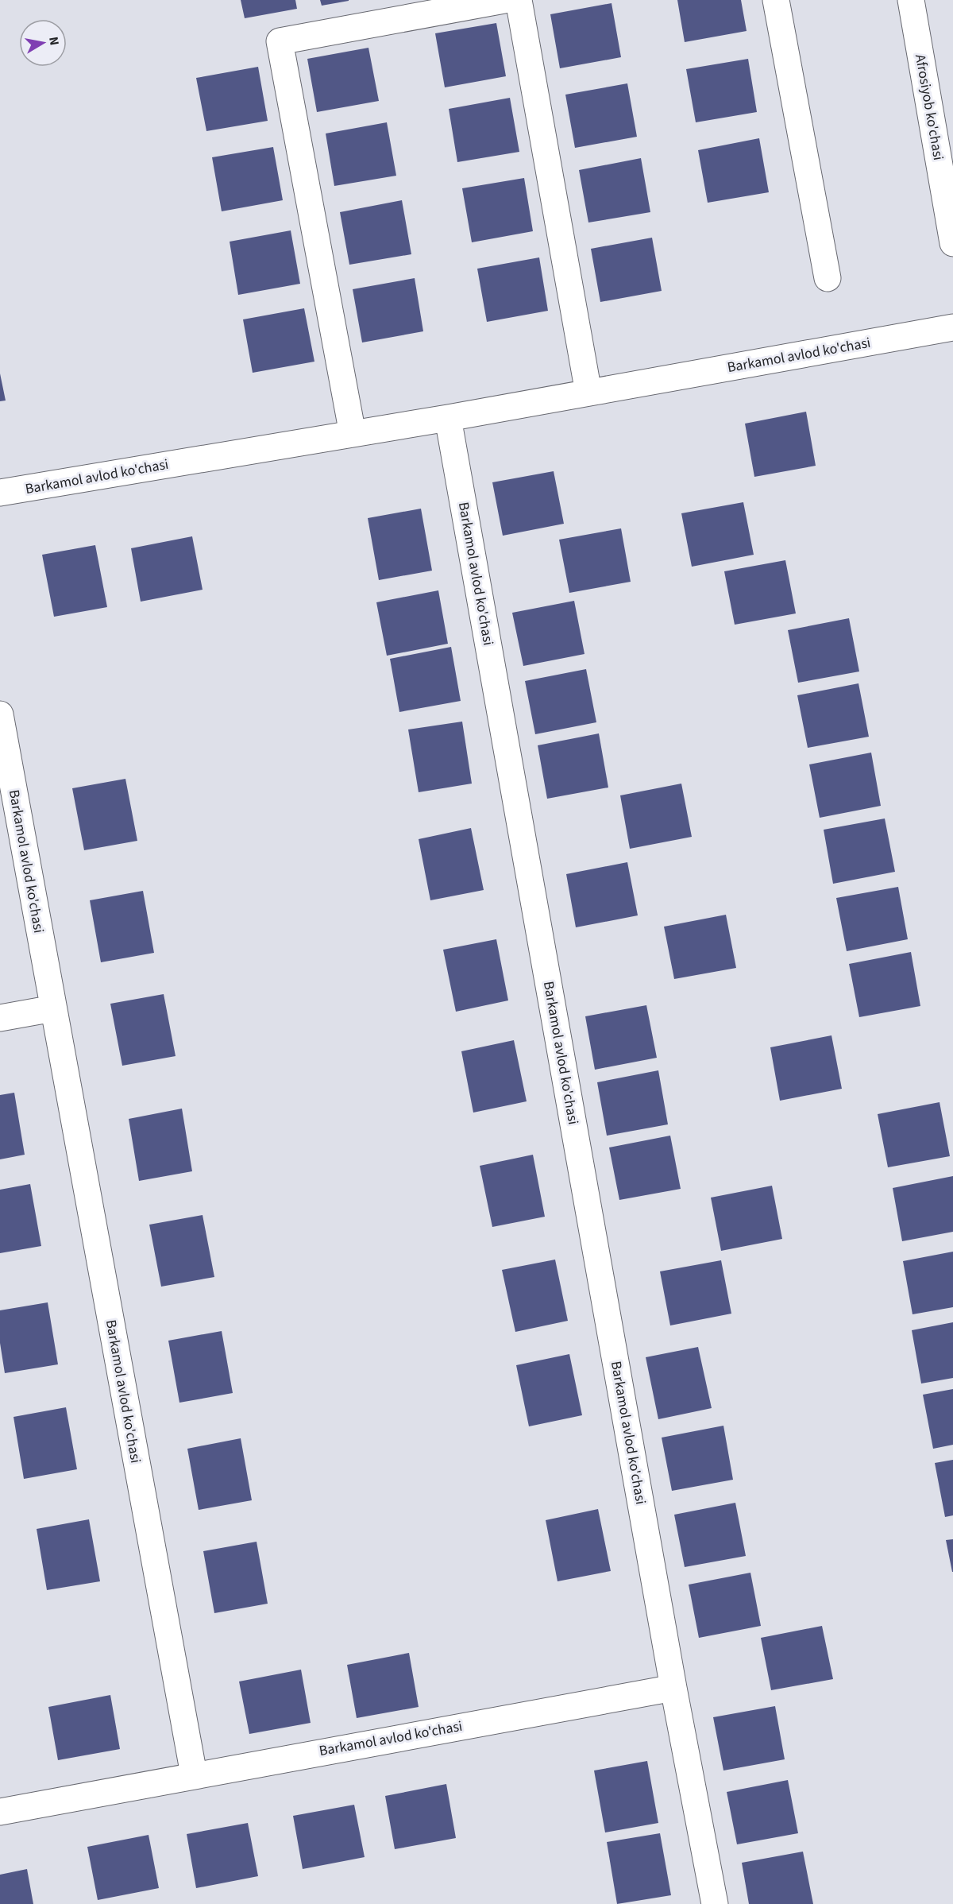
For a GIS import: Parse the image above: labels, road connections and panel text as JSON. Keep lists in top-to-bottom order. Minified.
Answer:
{"streets":{"street":["Afrosiyob ko'chasi","Barkamol avlod ko'chasi"]},"north":"right"}
